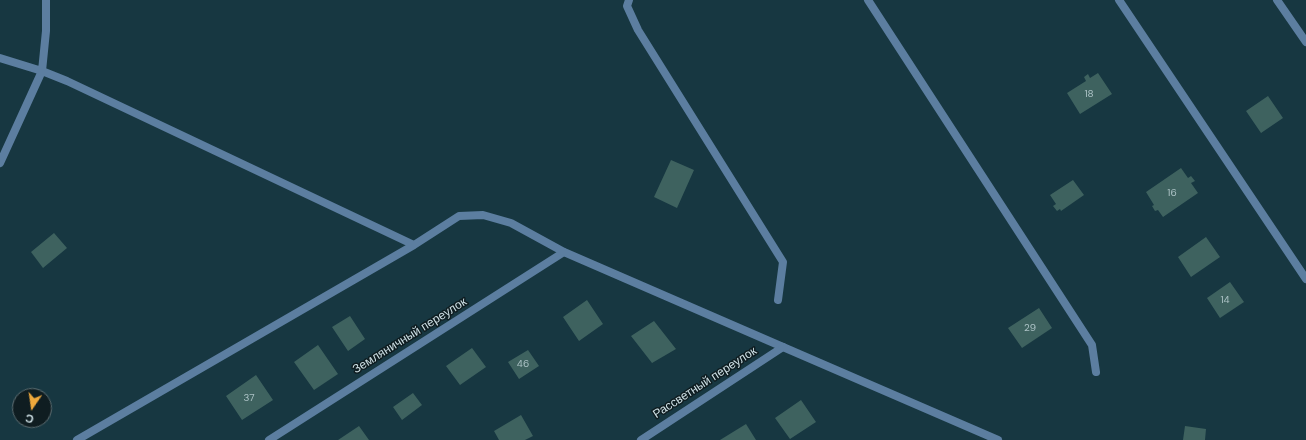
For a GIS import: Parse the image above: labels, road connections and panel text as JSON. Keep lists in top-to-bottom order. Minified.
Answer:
{"streets":{"street":["Земляничный переулок","Рассветный переулок"]},"house_numbers":["18","16","14","29","46","37"],"north":"bottom"}
